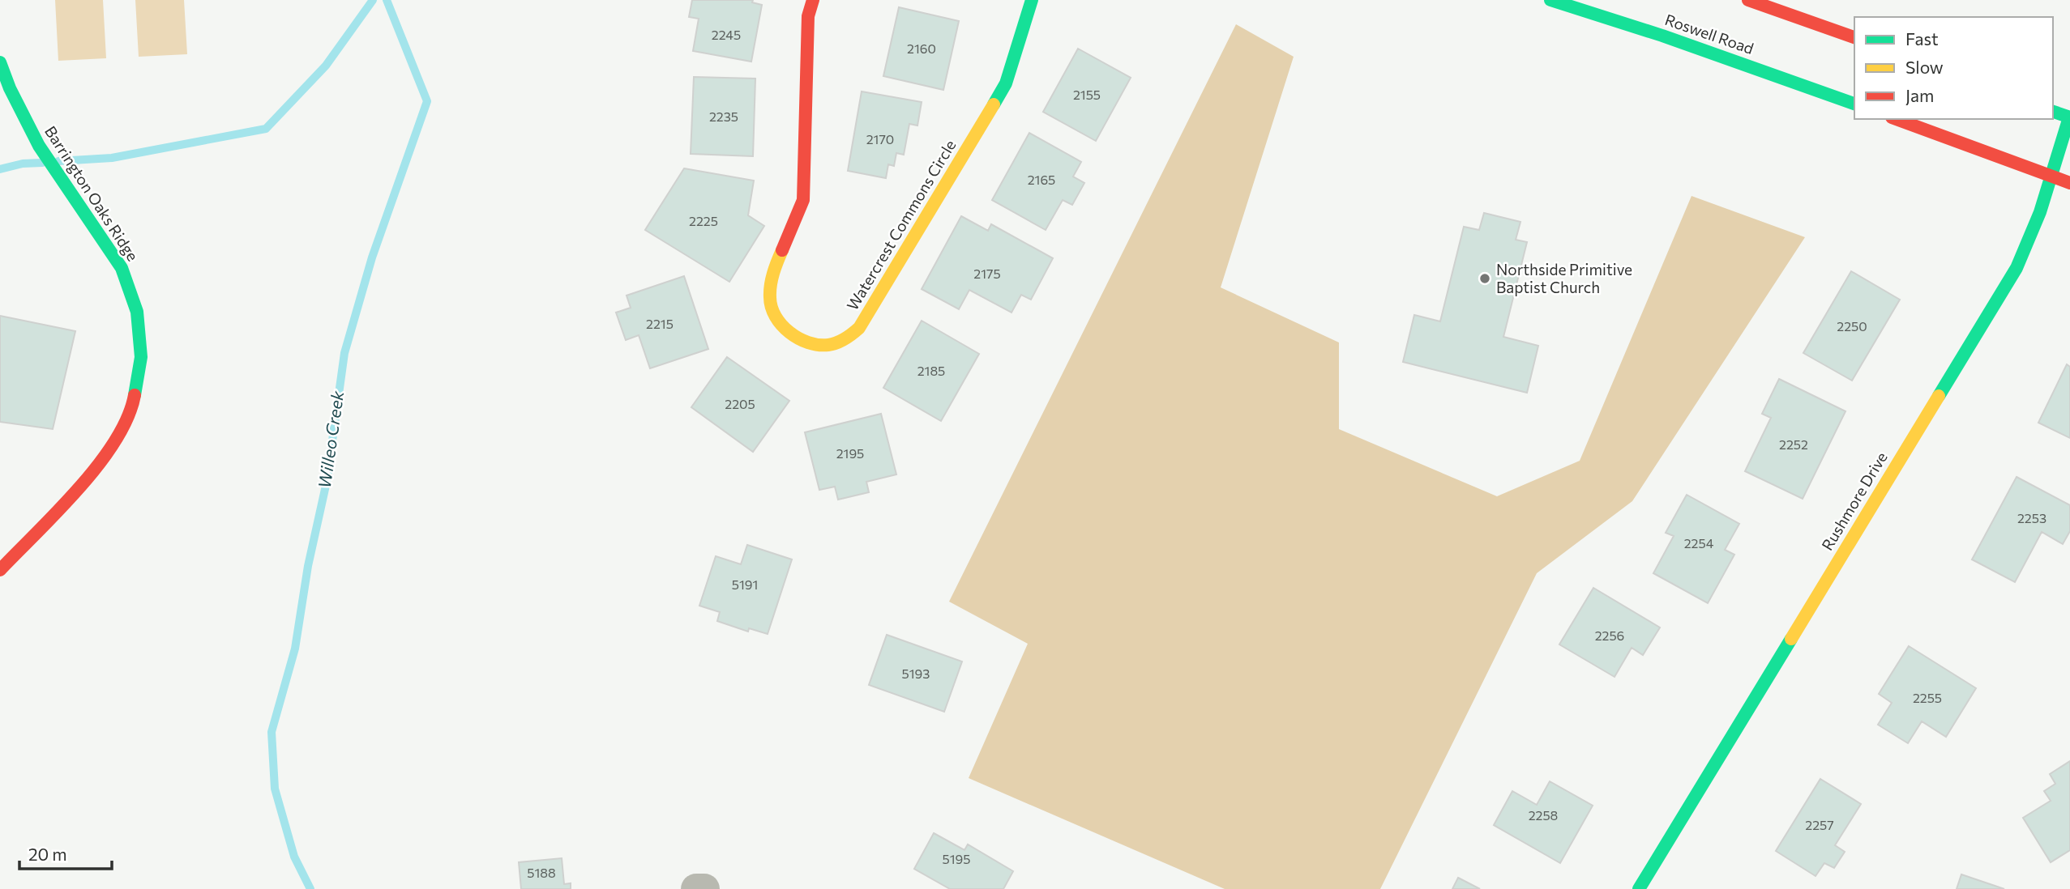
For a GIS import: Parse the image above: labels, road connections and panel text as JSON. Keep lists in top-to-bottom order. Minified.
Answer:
{"streets":{"main road":["Roswell Road","Barrington Oaks Ridge","Watercrest Commons Circle","Rushmore Drive"]},"water":["Willeo Creek"],"places":["Northside Primitive Baptist Church"],"house_numbers":["2245","2160","2155","2235","2170","2165","2225","2175","2215","2250","2185","2205","2252","2195","2253","2254","5191","2256","5193","2255","2258","2257","5195","5188"],"legend":["Fast","Slow","Jam"],"scale_bar":"20 m"}
